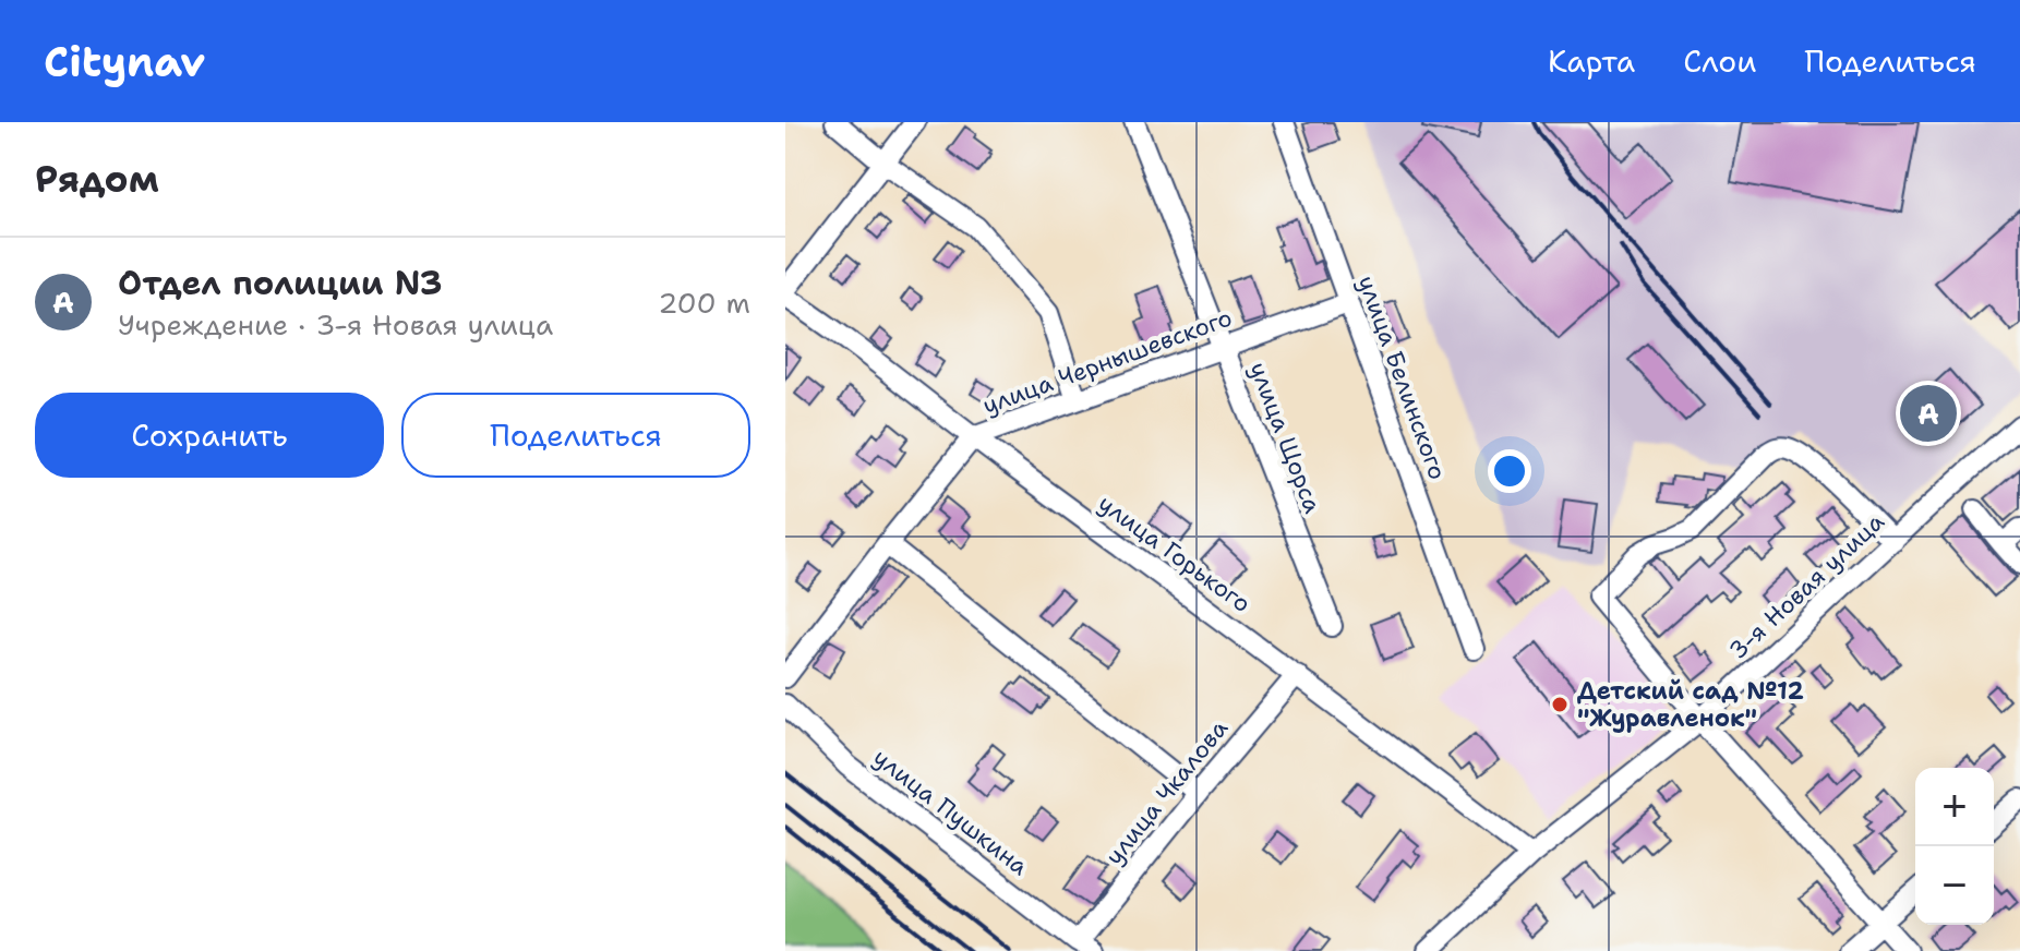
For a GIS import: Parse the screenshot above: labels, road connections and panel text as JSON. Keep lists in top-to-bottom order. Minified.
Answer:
{"streets":{"street":["улица Чернышевского","улица Белинского","улица Щорса","улица Горького","3-я Новая улица","улица Чкалова","улица Пушкина"]},"crossings":[["улица Чернышевского","улица Белинского"],["улица Чернышевского","улица Щорса"],["улица Чернышевского","улица Горького"],["улица Горького","3-я Новая улица"],["улица Горького","улица Чкалова"],["улица Чкалова","улица Пушкина"]],"places":["Детский сад №12 \"Журавленок\""],"page":{"header":"Citynav","nav":["Карта","Слои","Поделиться"],"heading":"Рядом","list":[{"mark":"A","name":"Отдел полиции N3","note":"Учреждение · 3-я Новая улица","value":"200 m"}],"buttons":["Сохранить","Поделиться"],"pins":"A","map_buttons":["+","−"]}}
